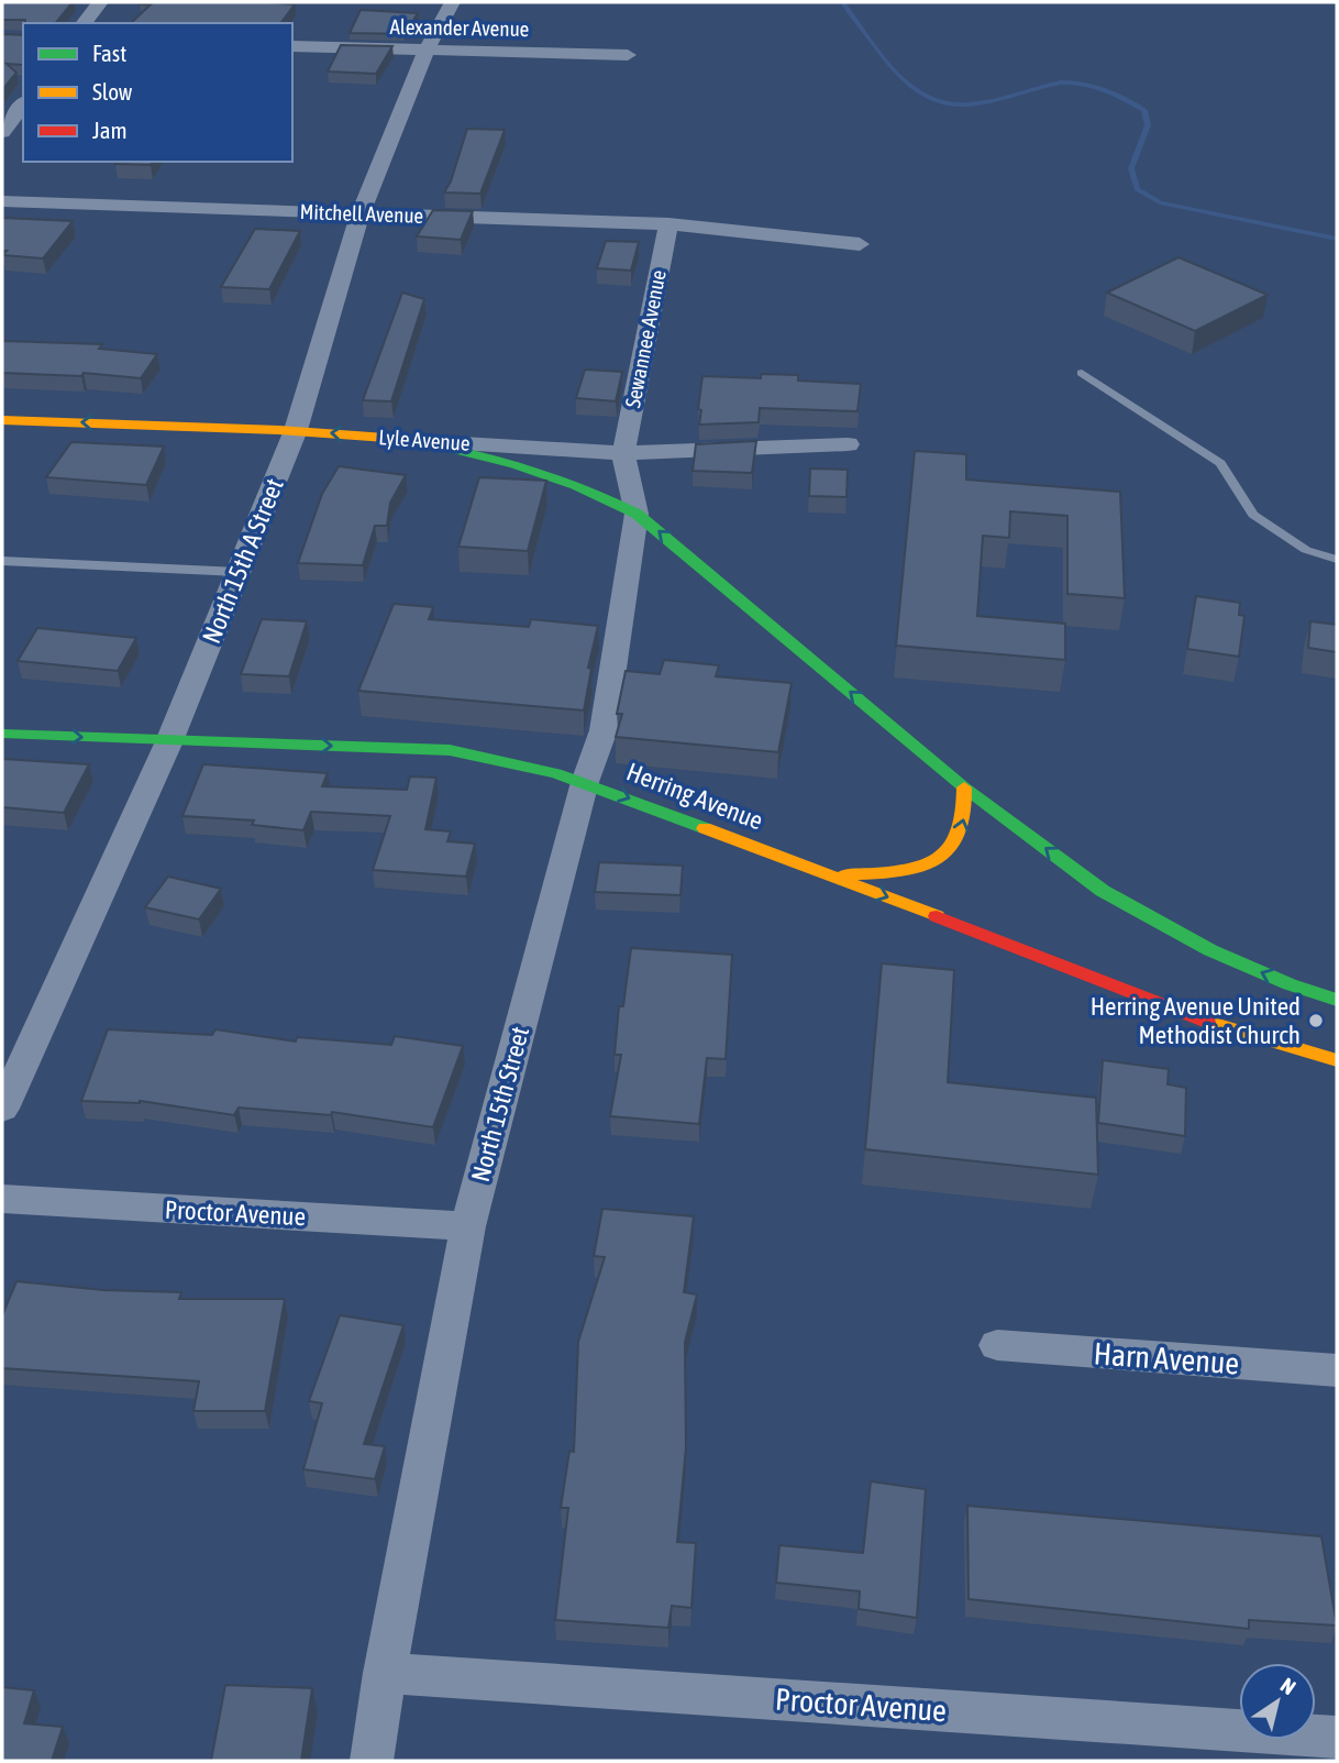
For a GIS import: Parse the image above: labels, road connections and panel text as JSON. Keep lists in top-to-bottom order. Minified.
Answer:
{"streets":{"main road":["Lyle Avenue","Herring Avenue"],"street":["Alexander Avenue","Mitchell Avenue","Sewannee Avenue","North 15th A Street","North 15th Street","Proctor Avenue","Harn Avenue"]},"crossings":[["Alexander Avenue","North 15th A Street"],["Mitchell Avenue","Sewannee Avenue"],["Mitchell Avenue","North 15th A Street"],["Sewannee Avenue","Lyle Avenue"],["Sewannee Avenue","North 15th Street"],["Lyle Avenue","North 15th A Street"],["Lyle Avenue","North 15th Street"],["North 15th A Street","Herring Avenue"],["Herring Avenue","North 15th Street"],["North 15th Street","Proctor Avenue"]],"one_way":["Lyle Avenue"],"places":["Herring Avenue United Methodist Church"],"legend":["Fast","Slow","Jam"],"north":"top right"}
